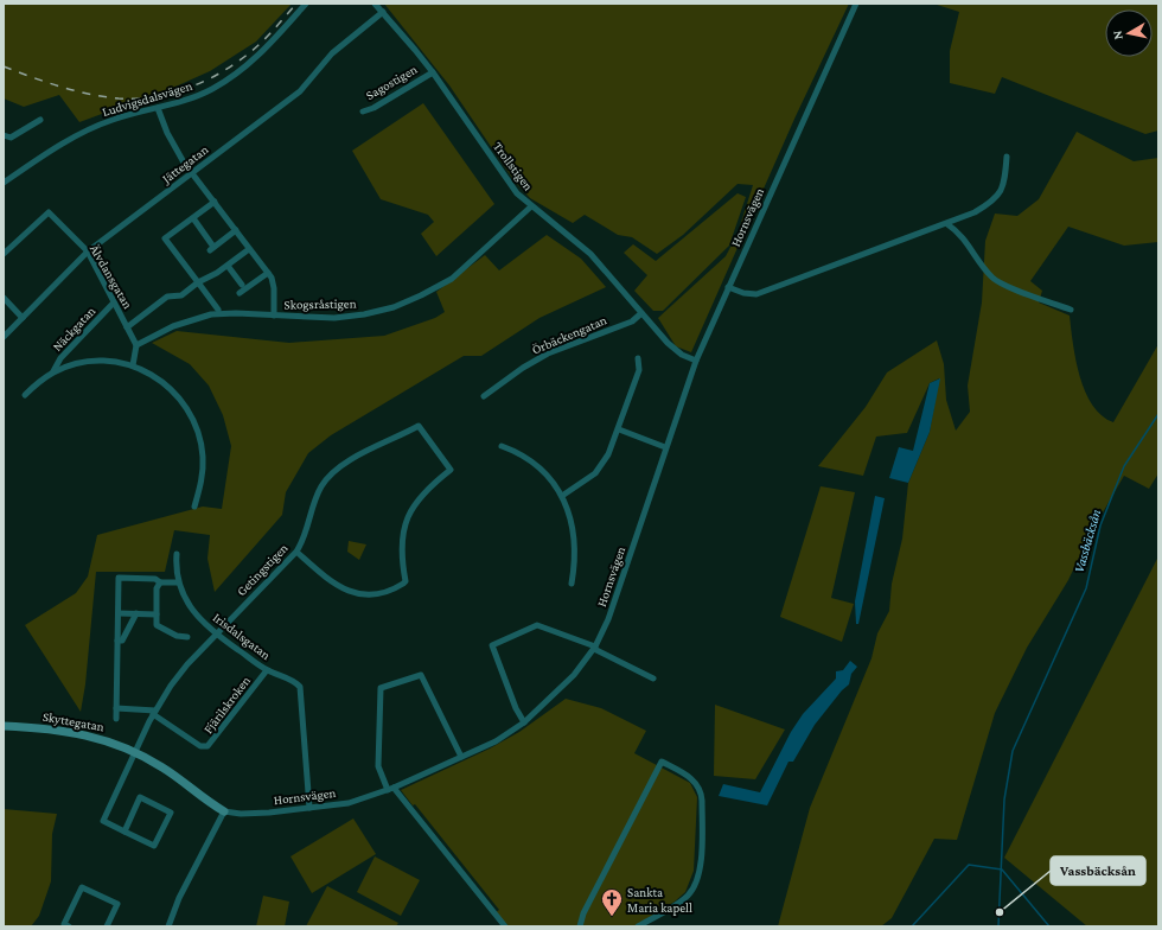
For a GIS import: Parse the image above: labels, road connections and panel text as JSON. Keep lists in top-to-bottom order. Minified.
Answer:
{"streets":{"street":["Sagostigen","Ludvigsdalsvägen","Jättegatan","Trollstigen","Hornsvägen","Älvdansgatan","Skogsråstigen","Näckgatan","Örbäckengatan","Getingstigen","Irisdalsgatan","Fjärilskroken","Skyttegatan"]},"crossings":[["Sagostigen","Trollstigen"],["Jättegatan","Trollstigen"],["Jättegatan","Älvdansgatan"],["Trollstigen","Hornsvägen"],["Trollstigen","Skogsråstigen"],["Trollstigen","Örbäckengatan"],["Hornsvägen","Irisdalsgatan"],["Hornsvägen","Skyttegatan"],["Älvdansgatan","Skogsråstigen"],["Älvdansgatan","Näckgatan"],["Getingstigen","Irisdalsgatan"],["Getingstigen","Fjärilskroken"],["Getingstigen","Skyttegatan"],["Irisdalsgatan","Fjärilskroken"]],"water":["Vassbäcksån"],"places":{"other":["Vassbäcksån"],"church":["Sankta Maria kapell"]},"north":"left"}
